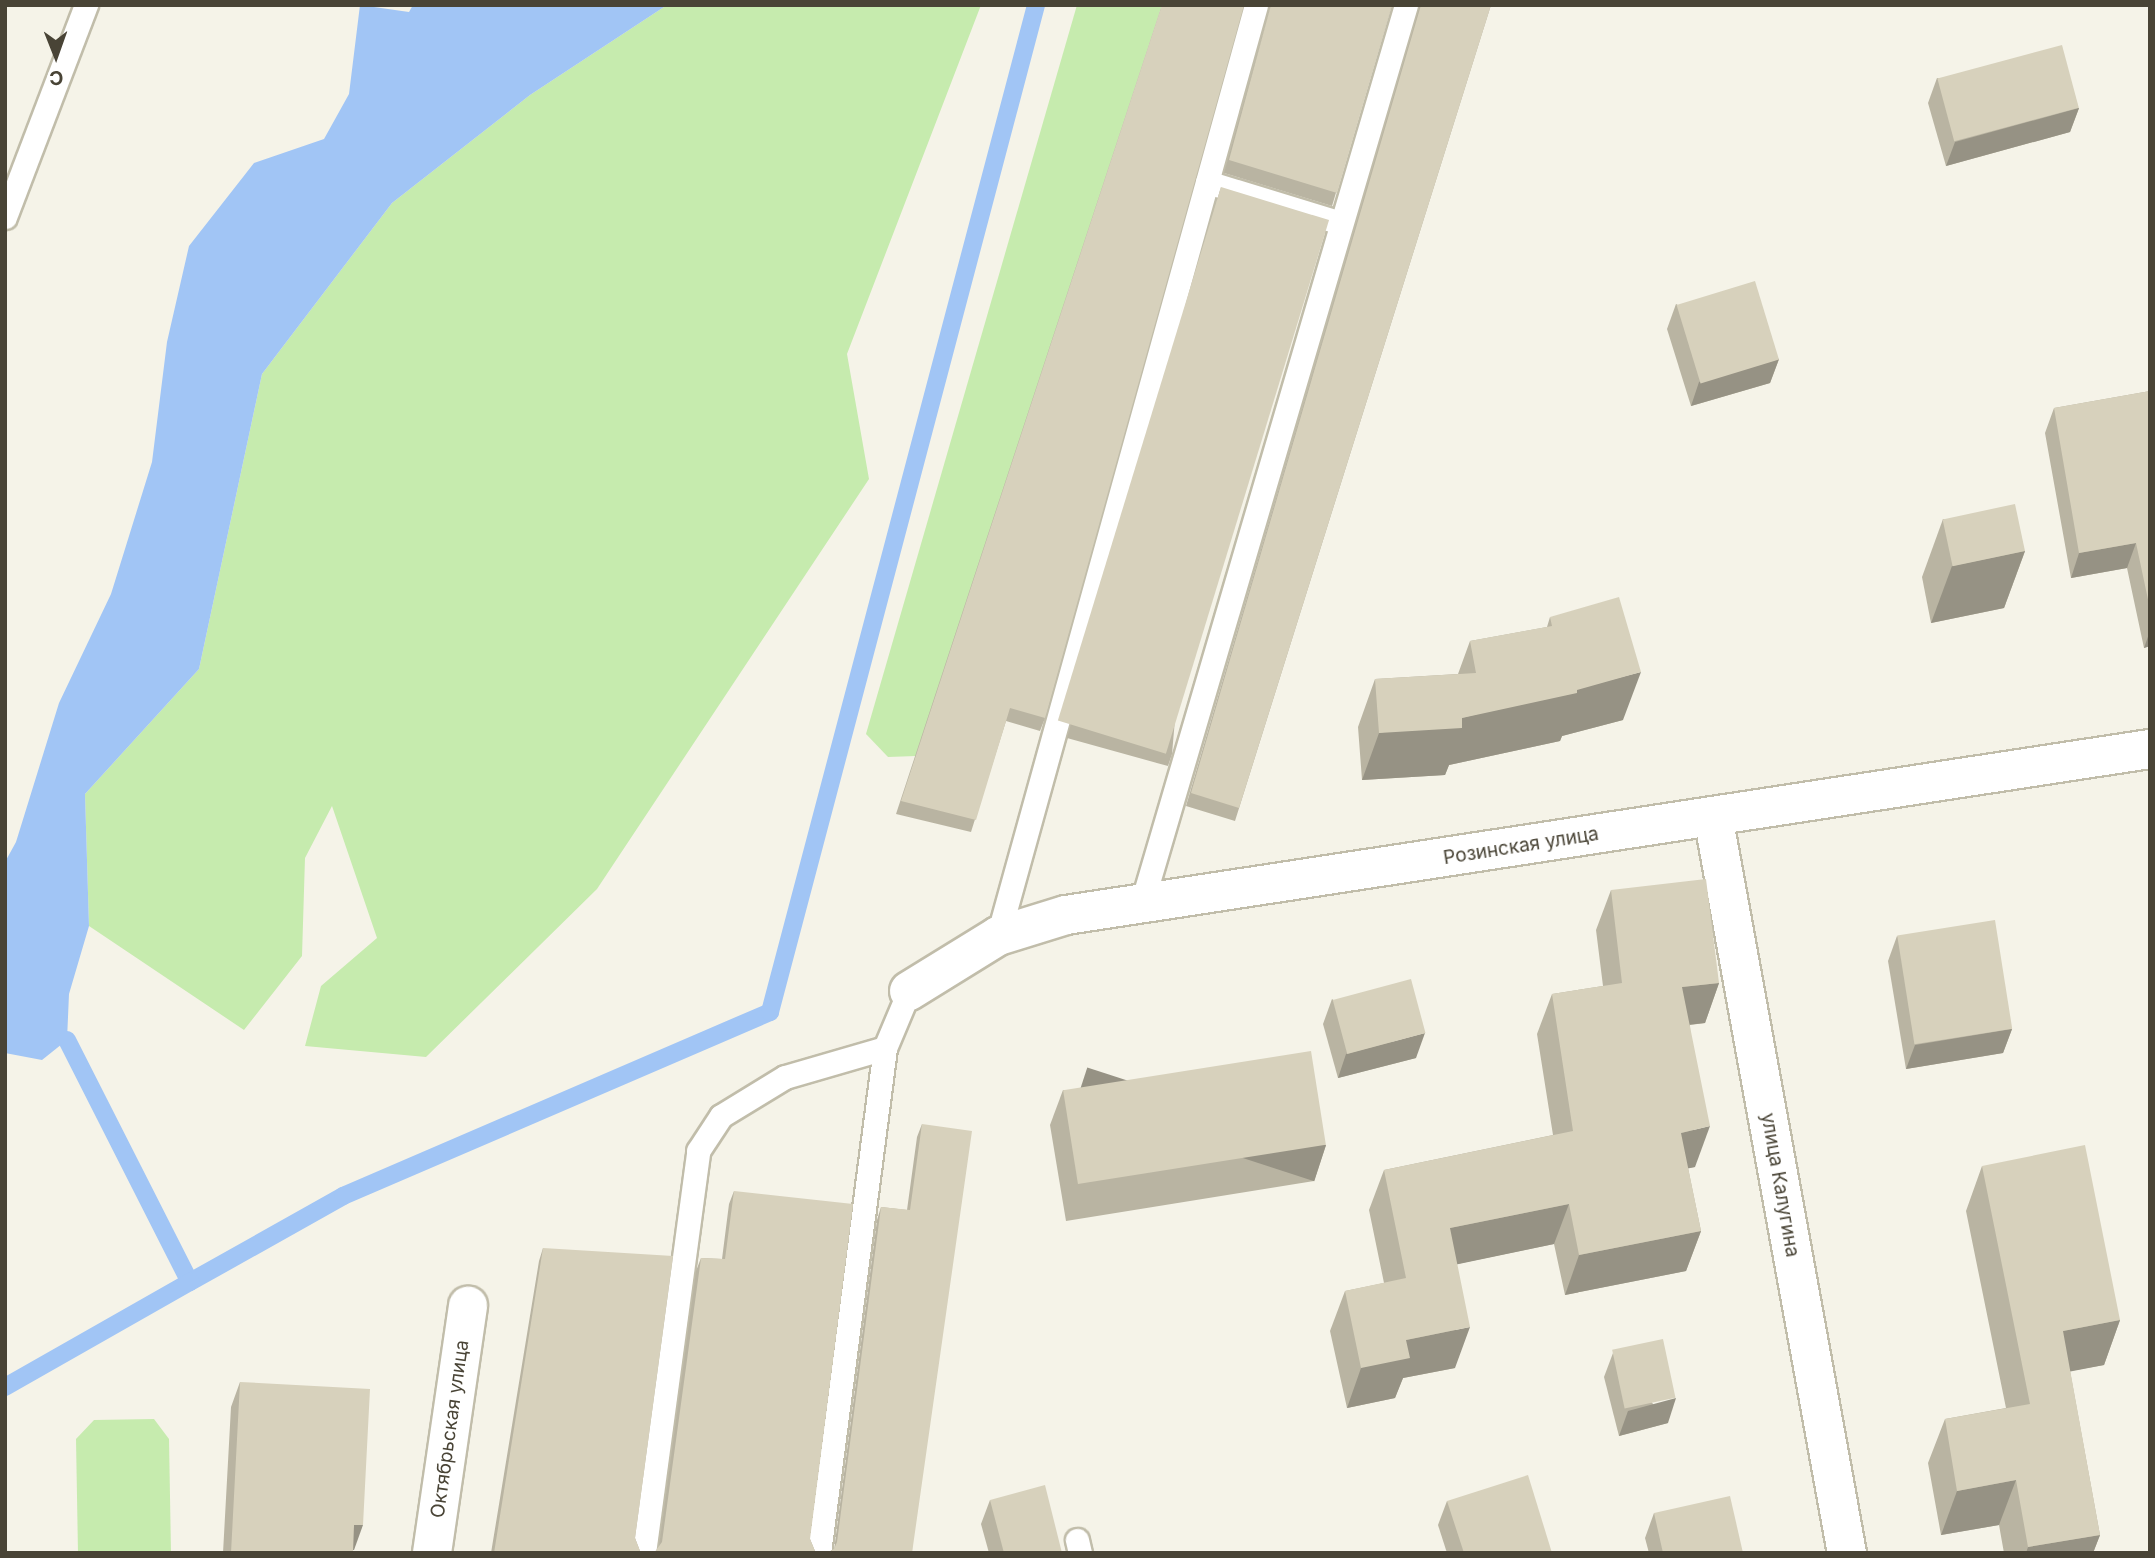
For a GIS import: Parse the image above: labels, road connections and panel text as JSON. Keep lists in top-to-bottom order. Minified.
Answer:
{"streets":{"street":["Розинская улица","улица Калугина","Октябрьская улица"]},"crossings":[["Розинская улица","улица Калугина"]],"north":"bottom"}
